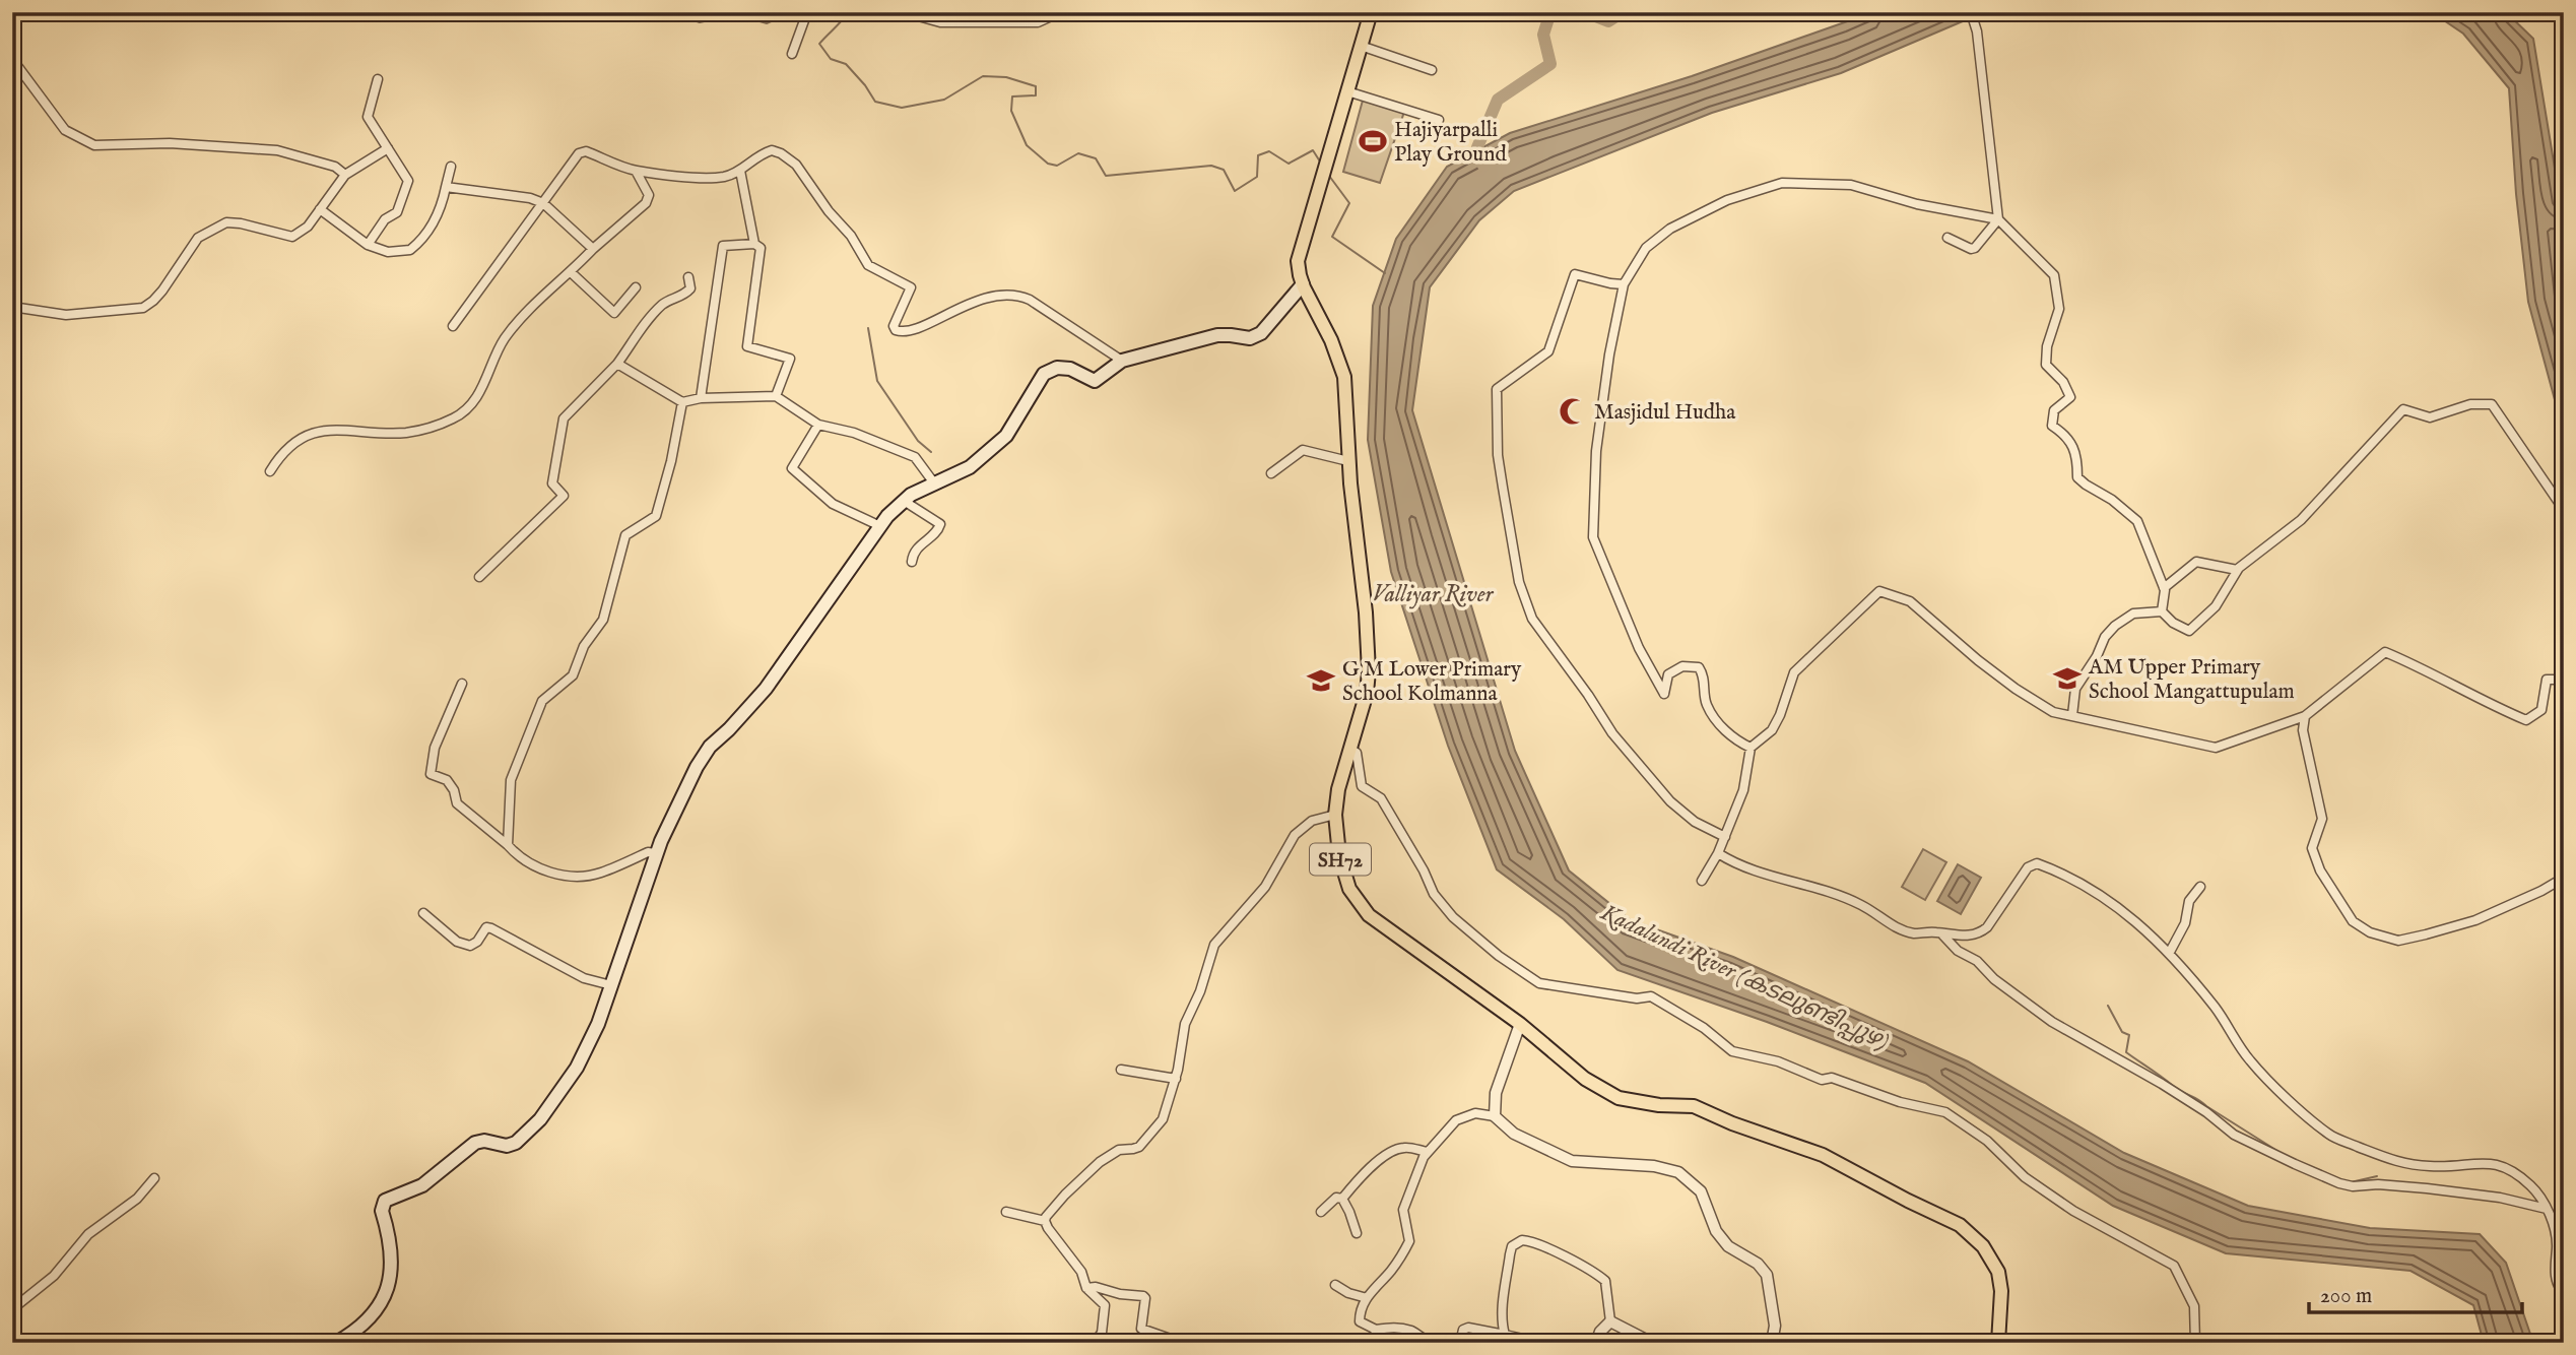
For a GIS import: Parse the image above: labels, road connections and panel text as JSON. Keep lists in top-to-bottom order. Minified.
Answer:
{"streets":{"main road":["SH72"]},"water":["Valliyar River","Kadalundi River (കടലുണ്ടിപ്പുഴ)"],"places":{"sports":["Hajiyarpalli Play Ground"],"mosque":["Masjidul Hudha"],"school or university":["AM Upper Primary School Mangattupulam","G M Lower Primary School Kolmanna"]},"scale_bar":"200 m"}
